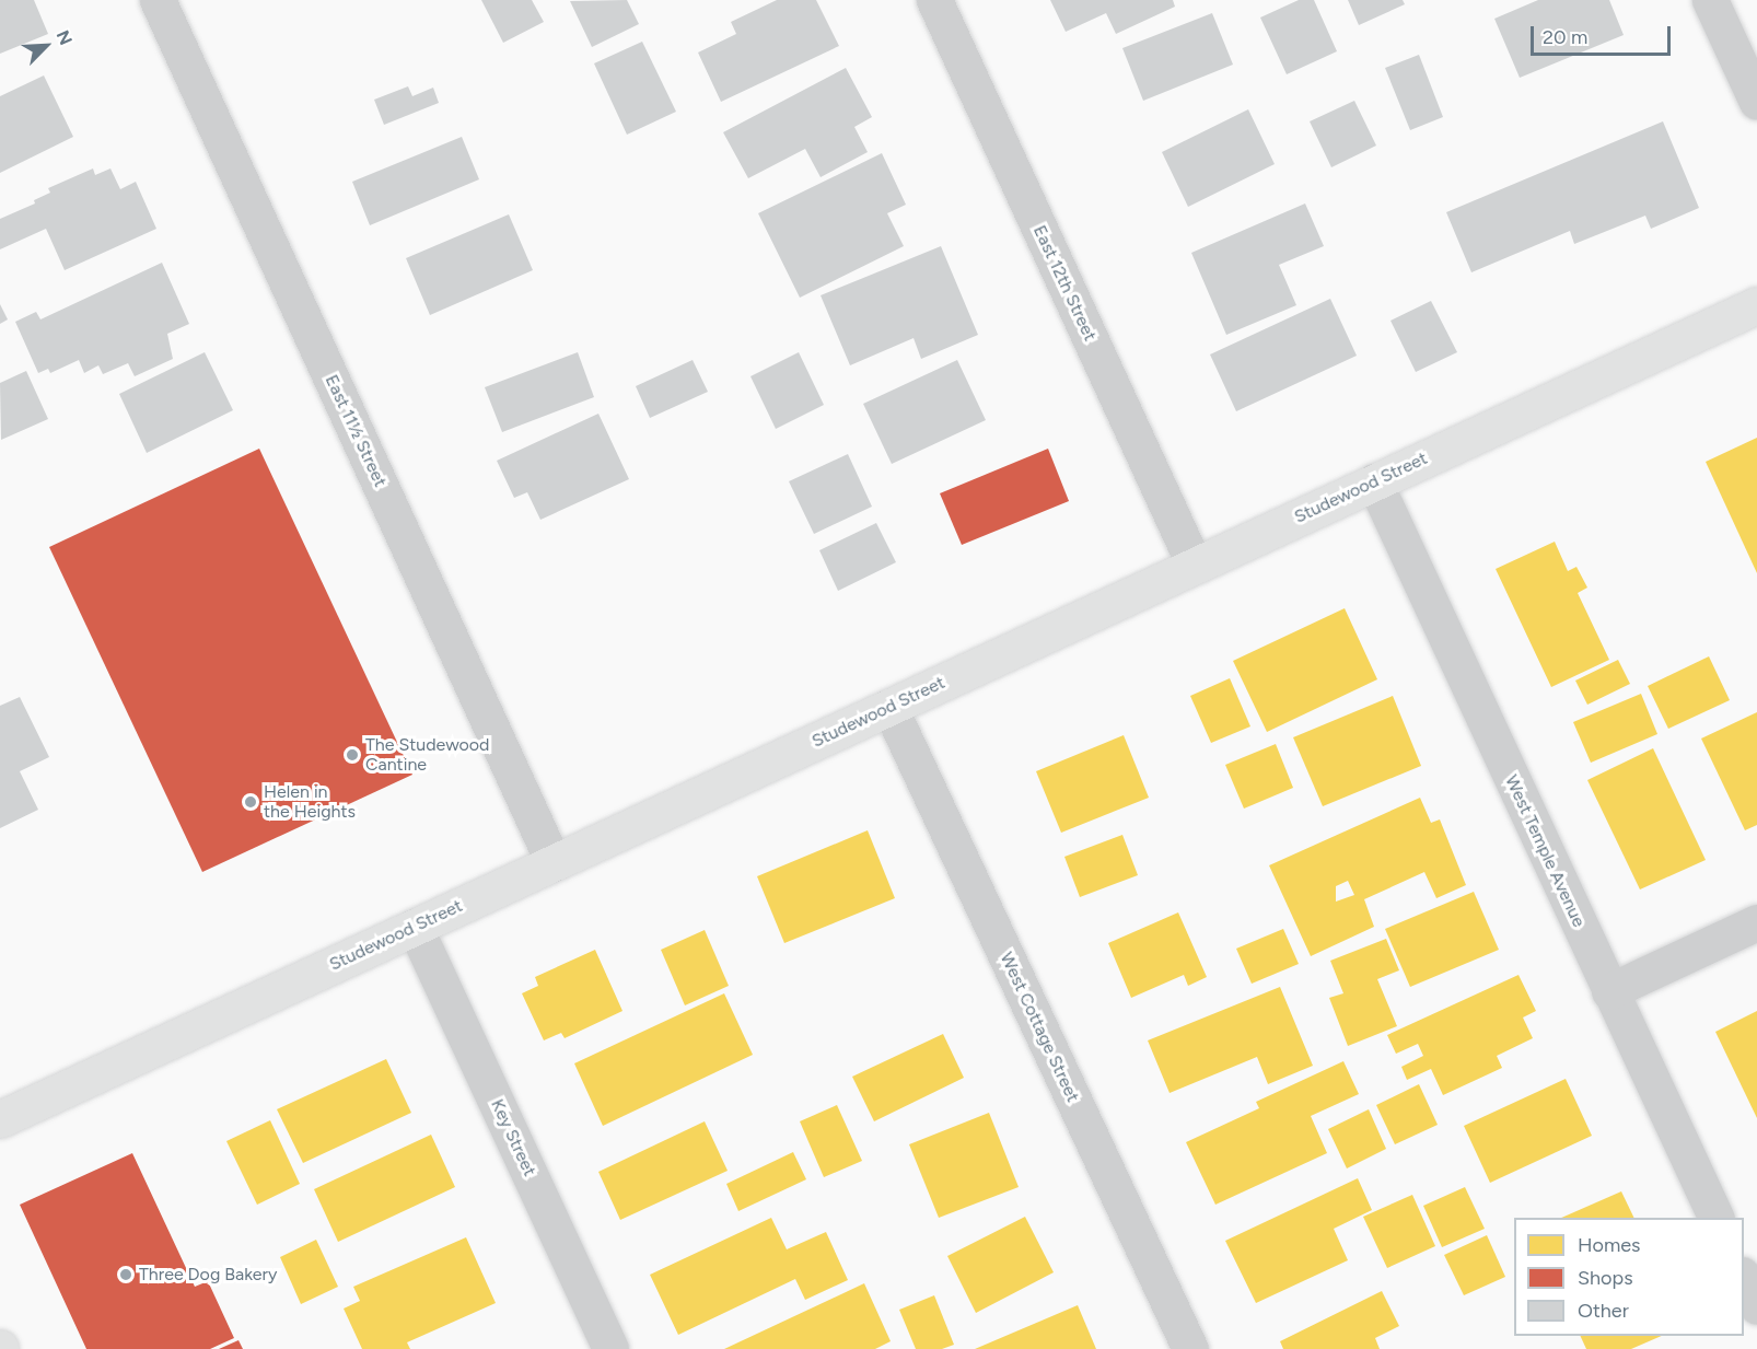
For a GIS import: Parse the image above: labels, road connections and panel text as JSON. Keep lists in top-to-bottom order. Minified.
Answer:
{"streets":{"main road":["Studewood Street"],"street":["East 12th Street","East 11½ Street","West Temple Avenue","West Cottage Street","Key Street"]},"crossings":[["East 12th Street","Studewood Street"],["East 11½ Street","Studewood Street"],["Studewood Street","West Temple Avenue"],["Studewood Street","West Cottage Street"],["Studewood Street","Key Street"]],"places":["The Studewood Cantine","Helen in the Heights","Three Dog Bakery"],"legend":["Homes","Shops","Other"],"scale_bar":"20 m","north":"top right"}
